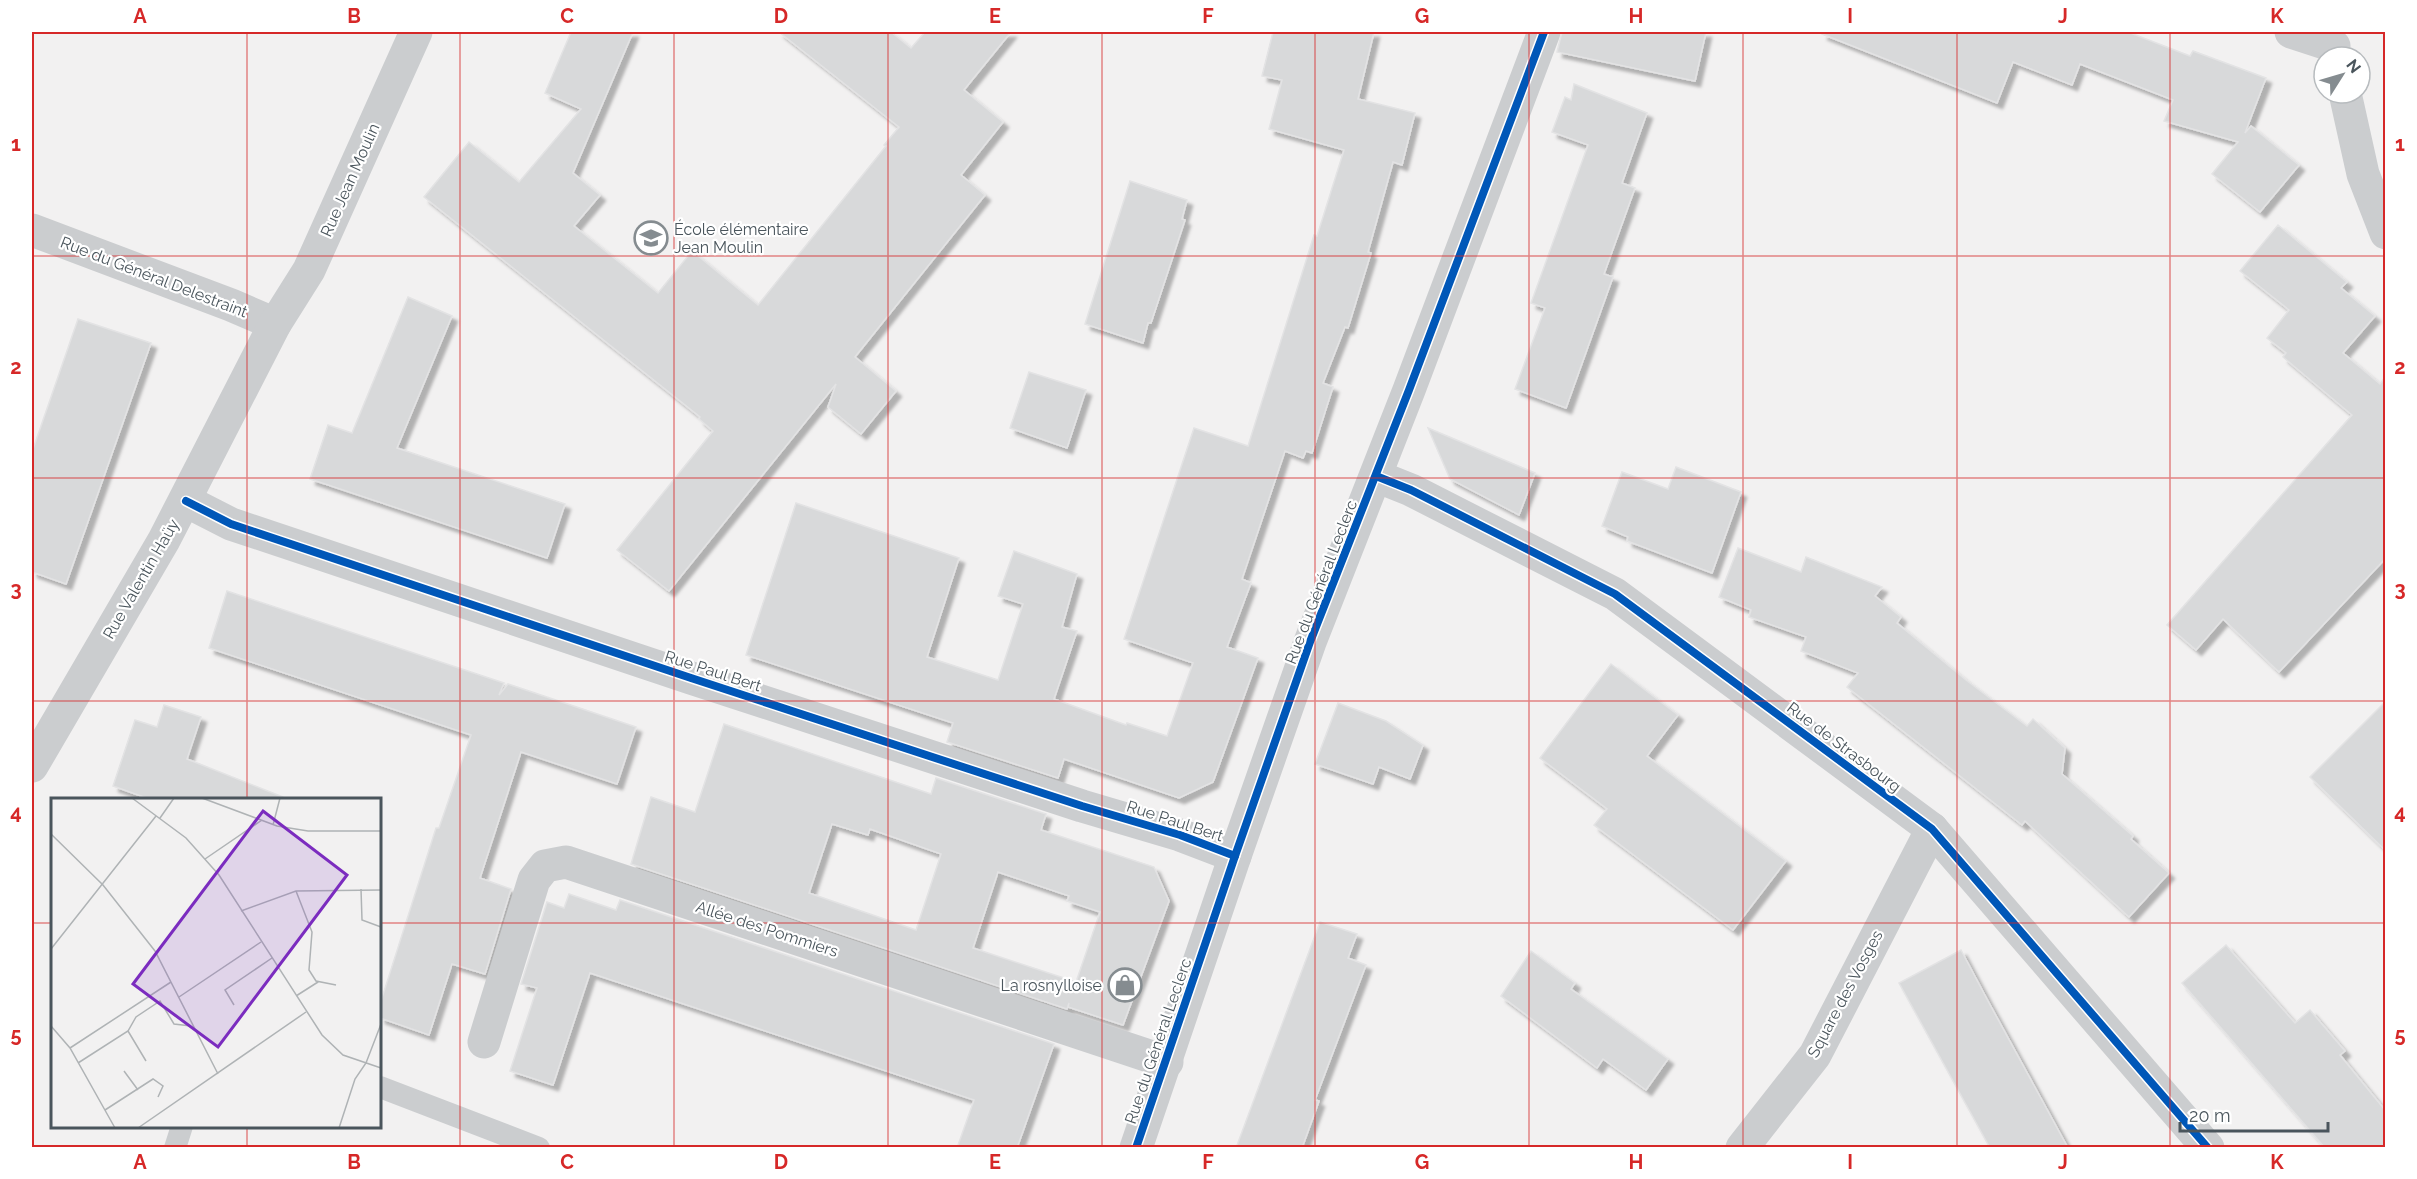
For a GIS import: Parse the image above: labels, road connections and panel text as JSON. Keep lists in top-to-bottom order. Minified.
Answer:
{"streets":{"street":["Rue Jean Moulin","Rue du Général Delestraint","Rue Valentin Haüy","Rue du Général Leclerc","Rue Paul Bert","Rue de Strasbourg","Allée des Pommiers","Square des Vosges"]},"crossings":[["Rue Jean Moulin","Rue du Général Delestraint"],["Rue Jean Moulin","Rue Valentin Haüy"],["Rue du Général Delestraint","Rue Valentin Haüy"],["Rue Valentin Haüy","Rue Paul Bert"],["Rue du Général Leclerc","Rue Paul Bert"],["Rue du Général Leclerc","Rue de Strasbourg"],["Rue du Général Leclerc","Allée des Pommiers"],["Rue de Strasbourg","Square des Vosges"]],"places":{"school or university":["École élémentaire Jean Moulin"],"shop":["La rosnylloise"]},"scale_bar":"20 m","north":"top right","grid":{"columns":["A","B","C","D","E","F","G","H","I","J","K"],"rows":["1","2","3","4","5"]}}
